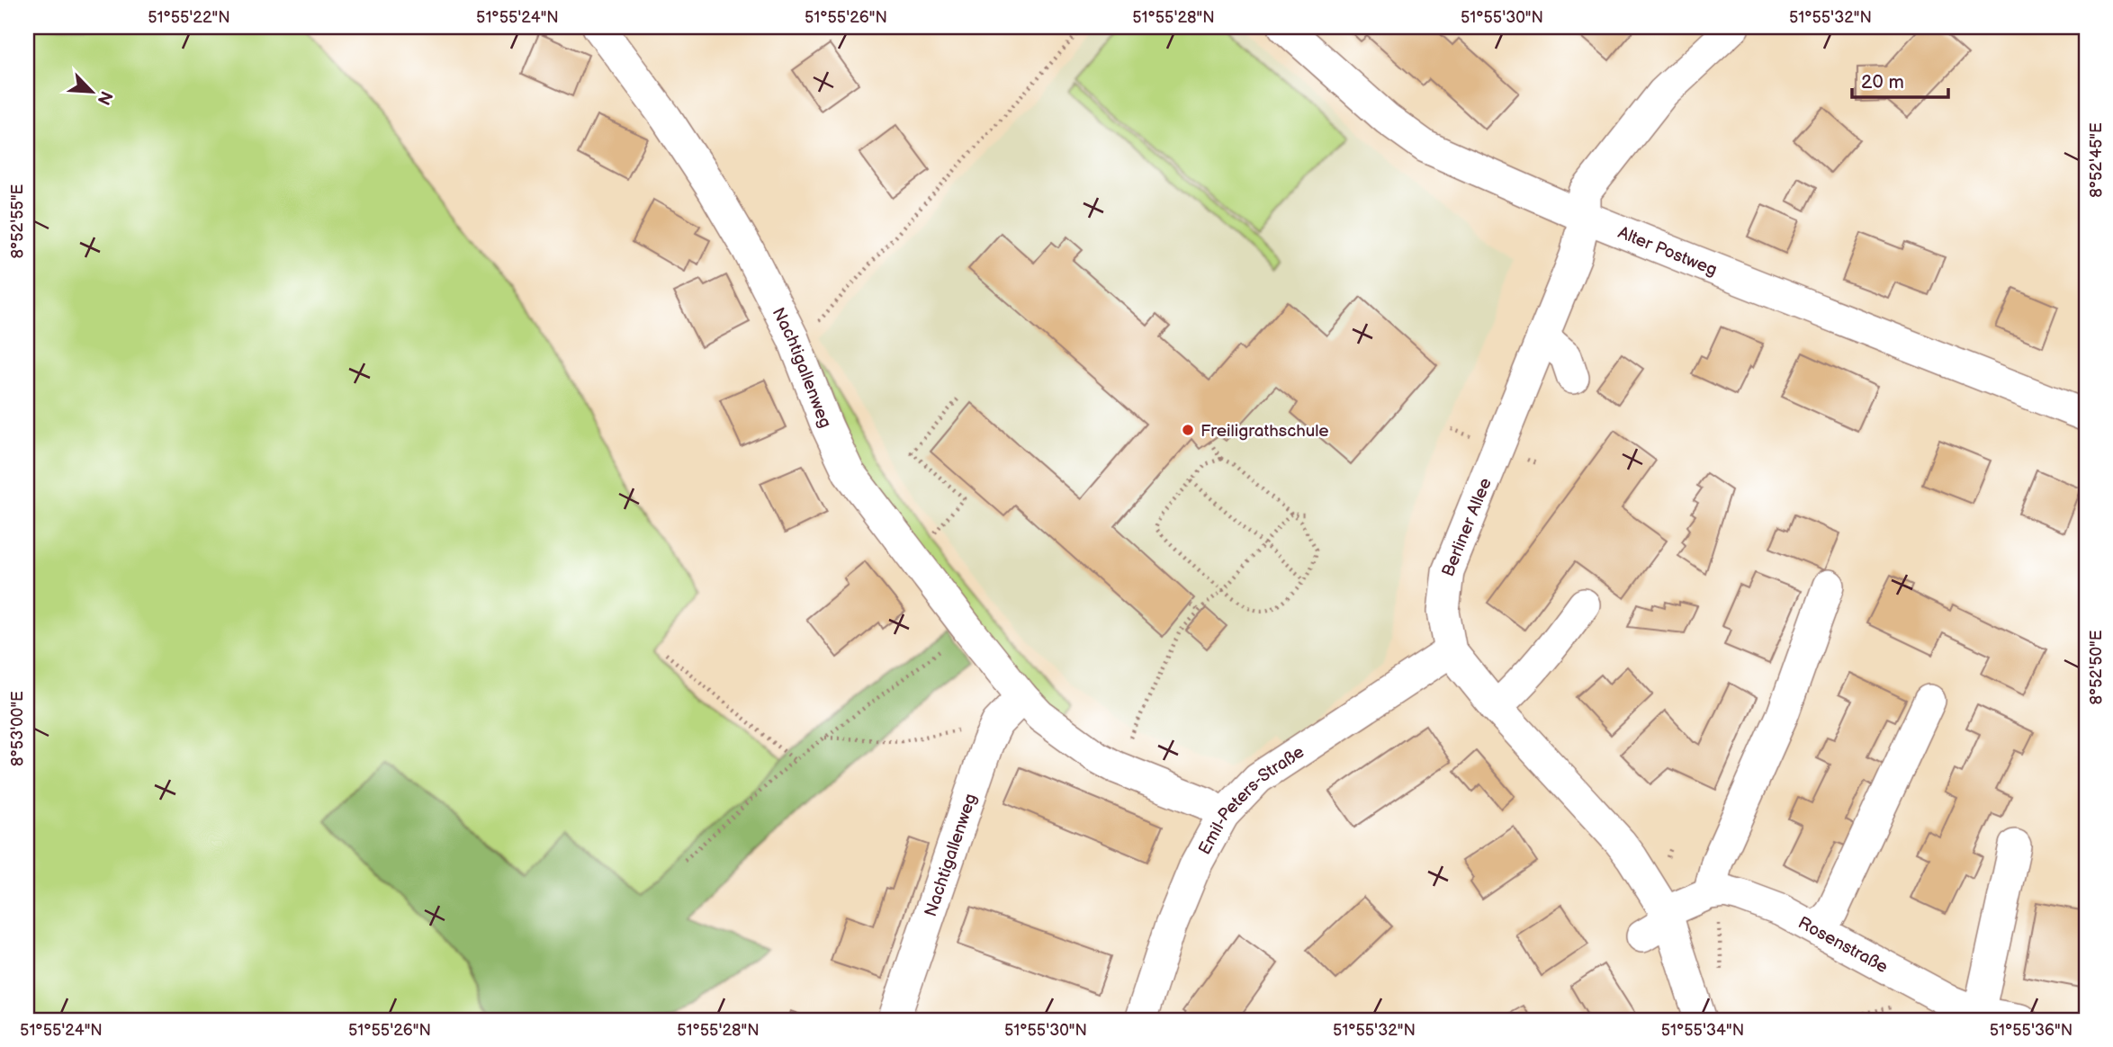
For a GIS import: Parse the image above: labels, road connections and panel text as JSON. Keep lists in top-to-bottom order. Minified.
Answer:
{"streets":{"street":["Alter Postweg","Nachtigallenweg","Berliner Allee","Emil-Peters-Straße","Rosenstraße"]},"crossings":[["Alter Postweg","Berliner Allee"],["Nachtigallenweg","Emil-Peters-Straße"],["Berliner Allee","Emil-Peters-Straße"],["Berliner Allee","Rosenstraße"]],"places":["Freiligrathschule"],"scale_bar":"20 m","north":"bottom right","coordinates":["51°55'22\"N","51°55'24\"N","51°55'26\"N","51°55'28\"N","51°55'30\"N","51°55'32\"N","8°52'45\"E","8°52'55\"E","8°52'50\"E","8°53'00\"E","51°55'34\"N","51°55'36\"N"]}
